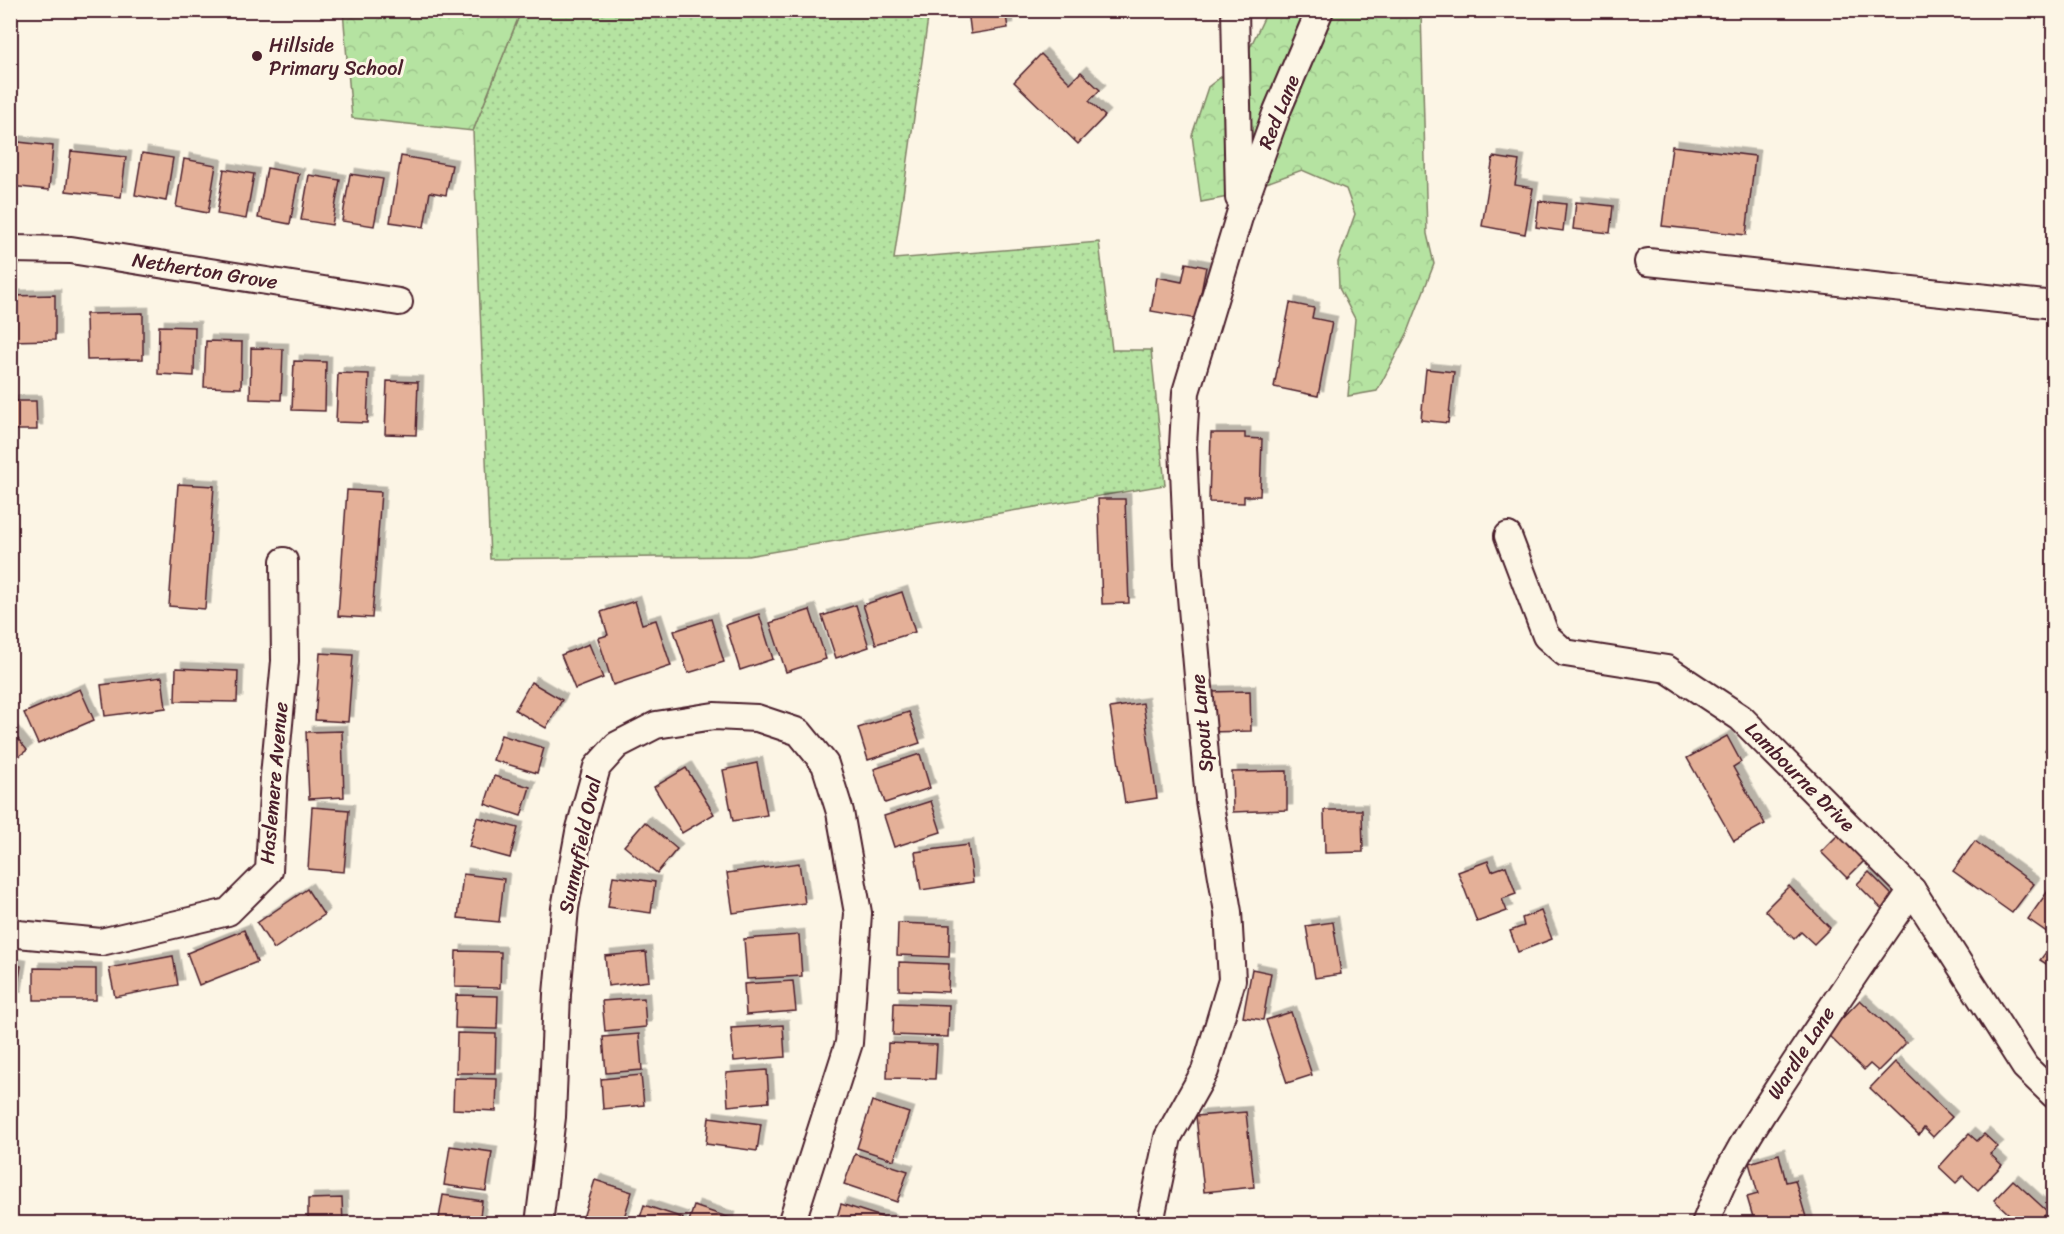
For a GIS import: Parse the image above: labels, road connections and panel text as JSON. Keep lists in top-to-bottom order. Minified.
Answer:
{"streets":{"street":["Red Lane","Netherton Grove","Spout Lane","Lambourne Drive","Haslemere Avenue","Sunnyfield Oval","Wardle Lane"]},"crossings":[["Red Lane","Spout Lane"],["Lambourne Drive","Wardle Lane"]],"places":["Hillside Primary School"]}
